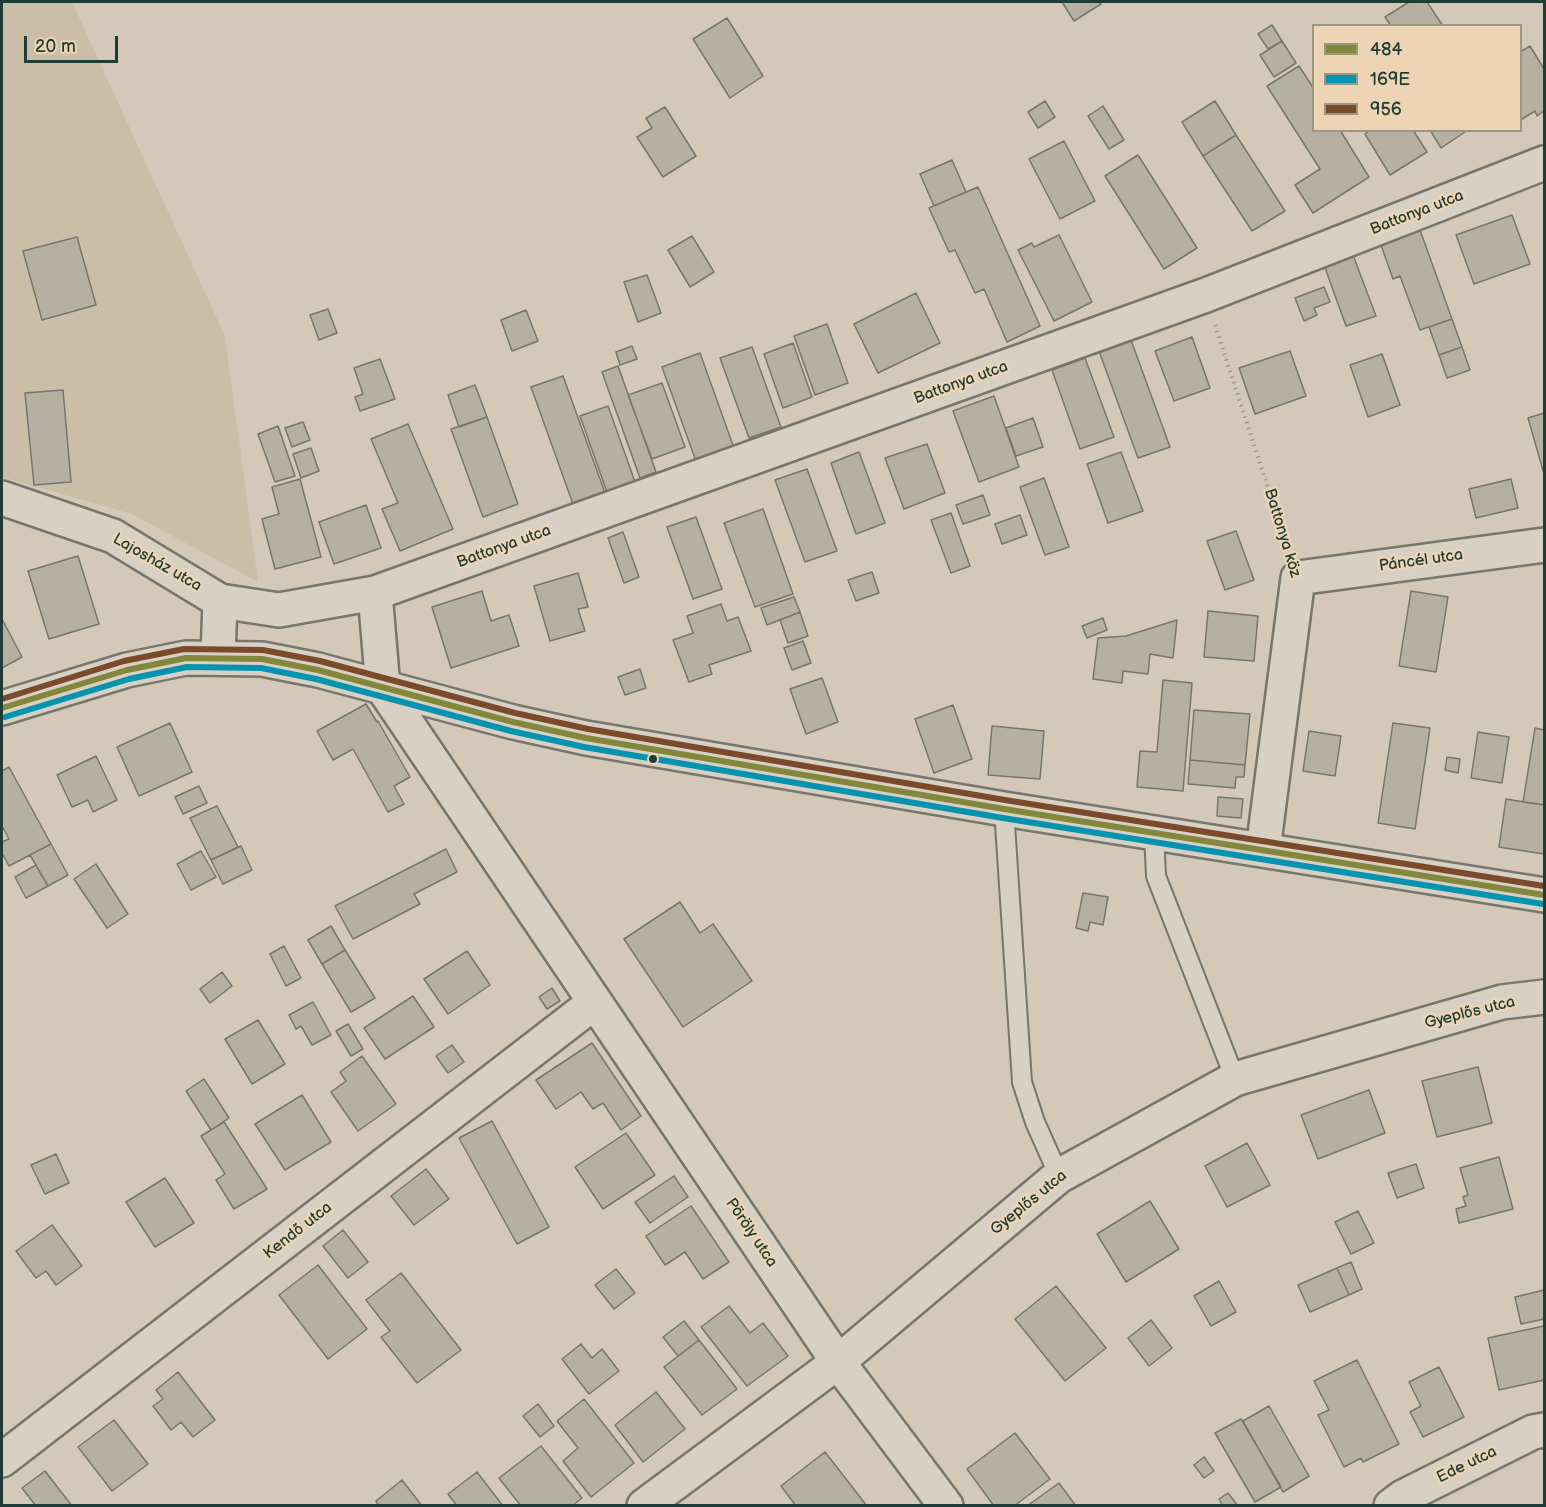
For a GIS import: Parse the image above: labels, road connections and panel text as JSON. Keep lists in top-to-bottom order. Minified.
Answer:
{"streets":{"street":["Battonya utca","Battonya köz","Páncél utca","Lajosház utca","Gyeplős utca","Kendő utca","Pöröly utca","Ede utca"]},"crossings":[["Battonya utca","Battonya köz"],["Battonya utca","Lajosház utca"],["Battonya köz","Páncél utca"],["Gyeplős utca","Pöröly utca"],["Kendő utca","Pöröly utca"]],"lines":["transit line 956","transit line 484","transit line 169E"],"legend":["484","169E","956"],"scale_bar":"20 m"}
